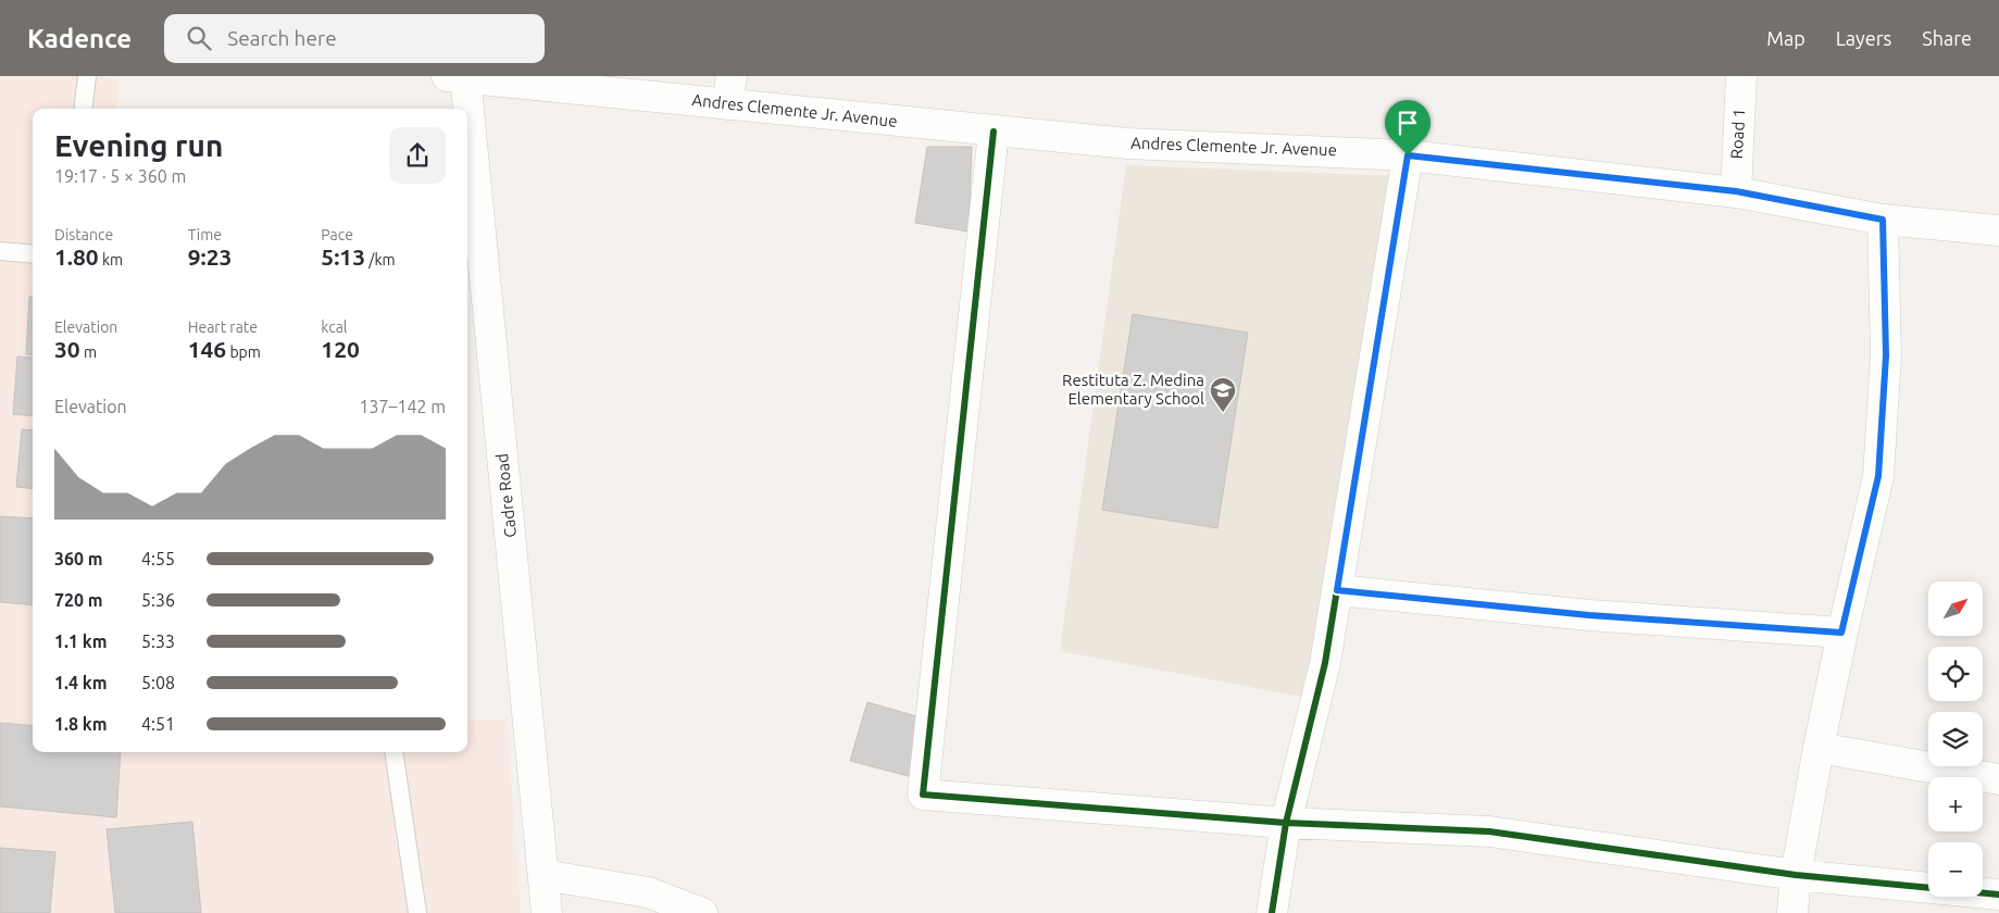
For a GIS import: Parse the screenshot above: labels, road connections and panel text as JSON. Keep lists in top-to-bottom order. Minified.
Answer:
{"streets":{"street":["Andres Clemente Jr. Avenue","Road 1","Cadre Road"]},"crossings":[["Andres Clemente Jr. Avenue","Road 1"],["Andres Clemente Jr. Avenue","Cadre Road"]],"places":{"school or university":["Restituta Z. Medina Elementary School"]},"north":"top right","page":{"header":"Kadence","search":"Search here","nav":["Map","Layers","Share"],"heading":["Evening run","19:17 · 5 × 360 m"],"stats":[["Distance","1.80 km"],["Time","9:23"],["Pace","5:13 /km"],["Elevation","30 m"],["Heart rate","146 bpm"],["kcal","120"]],"chart":["Elevation","137–142 m"],"list":[{"name":"360 m","note":"4:55"},{"name":"720 m","note":"5:36"},{"name":"1.1 km","note":"5:33"},{"name":"1.4 km","note":"5:08"},{"name":"1.8 km","note":"4:51"}],"map_buttons":["+","−"]}}
